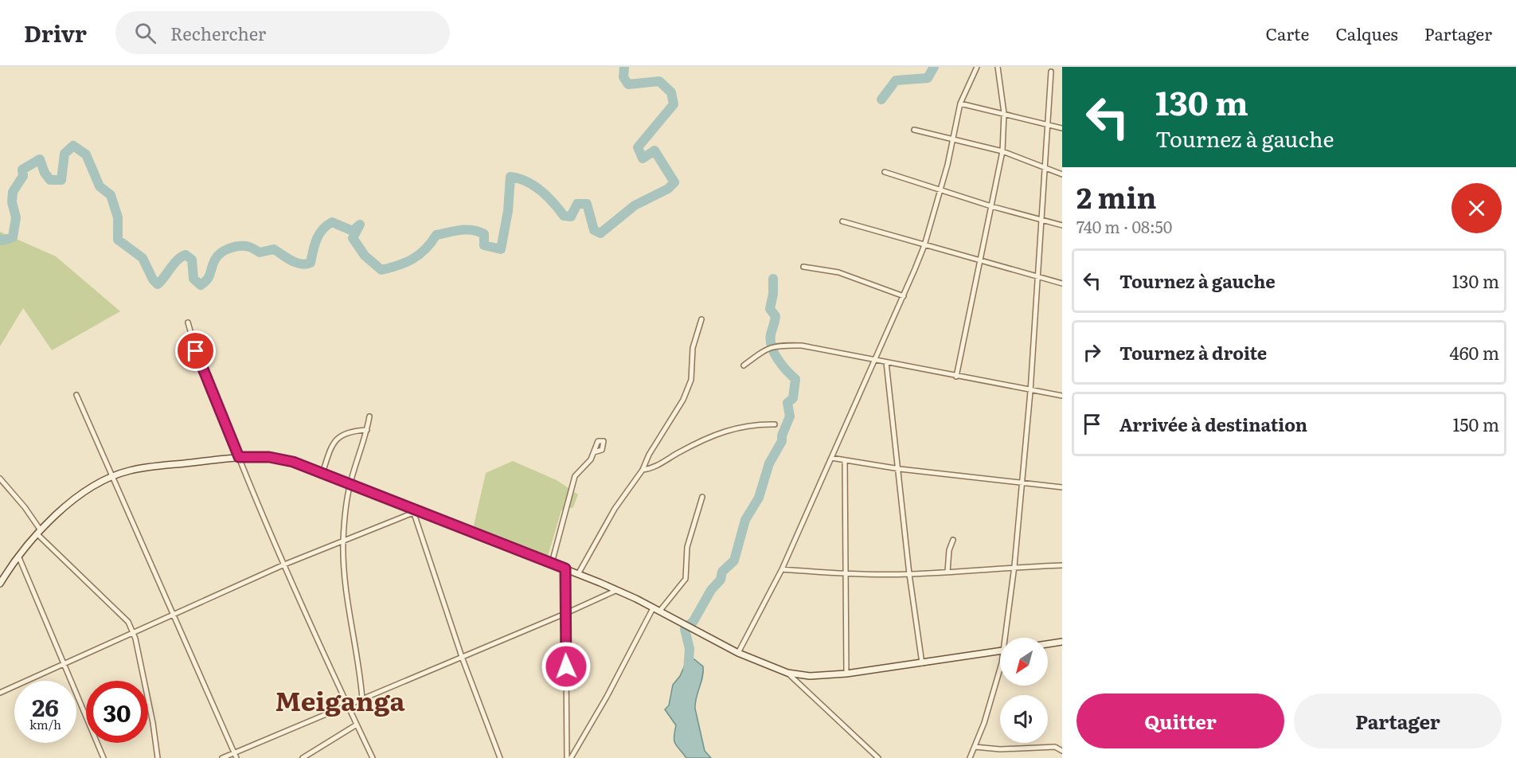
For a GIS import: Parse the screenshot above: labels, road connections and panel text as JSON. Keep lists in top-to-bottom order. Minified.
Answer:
{"districts":["Meiganga"],"north":"bottom left","page":{"header":"Drivr","search":"Rechercher","nav":["Carte","Calques","Partager"],"turn":["130 m","Tournez à gauche"],"heading":["2 min","740 m · 08:50"],"list":[{"name":"Tournez à gauche","value":"130 m"},{"name":"Tournez à droite","value":"460 m"},{"name":"Arrivée à destination","value":"150 m"}],"speed":"26 km/h","limit":"30","buttons":["Quitter","Partager"]}}
